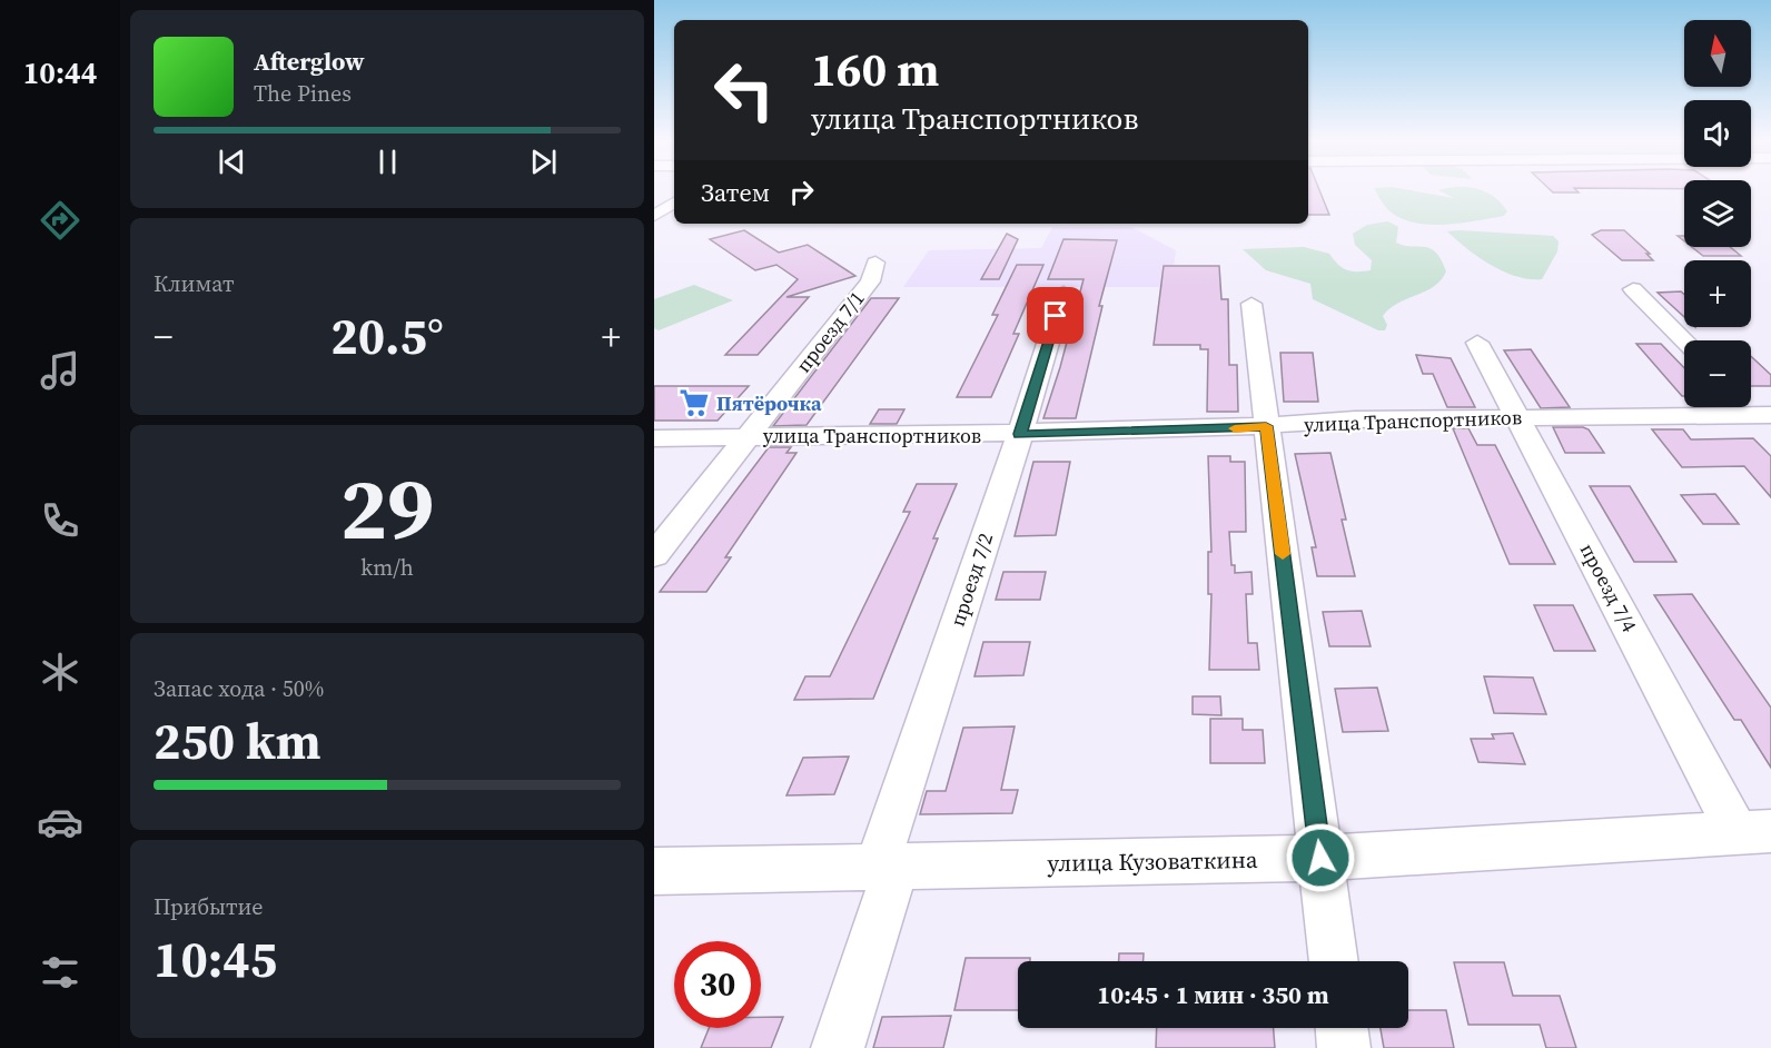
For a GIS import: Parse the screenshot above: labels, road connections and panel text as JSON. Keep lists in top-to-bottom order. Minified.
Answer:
{"streets":{"street":["проезд 7/1","улица Транспортников","проезд 7/2","проезд 7/4","улица Кузоваткина"]},"crossings":[["проезд 7/1","улица Транспортников"],["улица Транспортников","проезд 7/2"],["улица Транспортников","проезд 7/4"],["проезд 7/2","улица Кузоваткина"],["проезд 7/4","улица Кузоваткина"]],"places":{"supermarket":["Пятёрочка"]},"north":"top","page":{"tabs":"10:44","map_buttons":["+","−"],"turn":["160 m","улица Транспортников"],"song":["Afterglow","The Pines"],"then":"Затем","tile":["Климат",["29","km/h"],["Запас хода · 50%","250 km"],["Прибытие","10:45"]],"heat":["−","20.5°","+"],"limit":"30","trip":"10:45 · 1 мин · 350 m"}}
